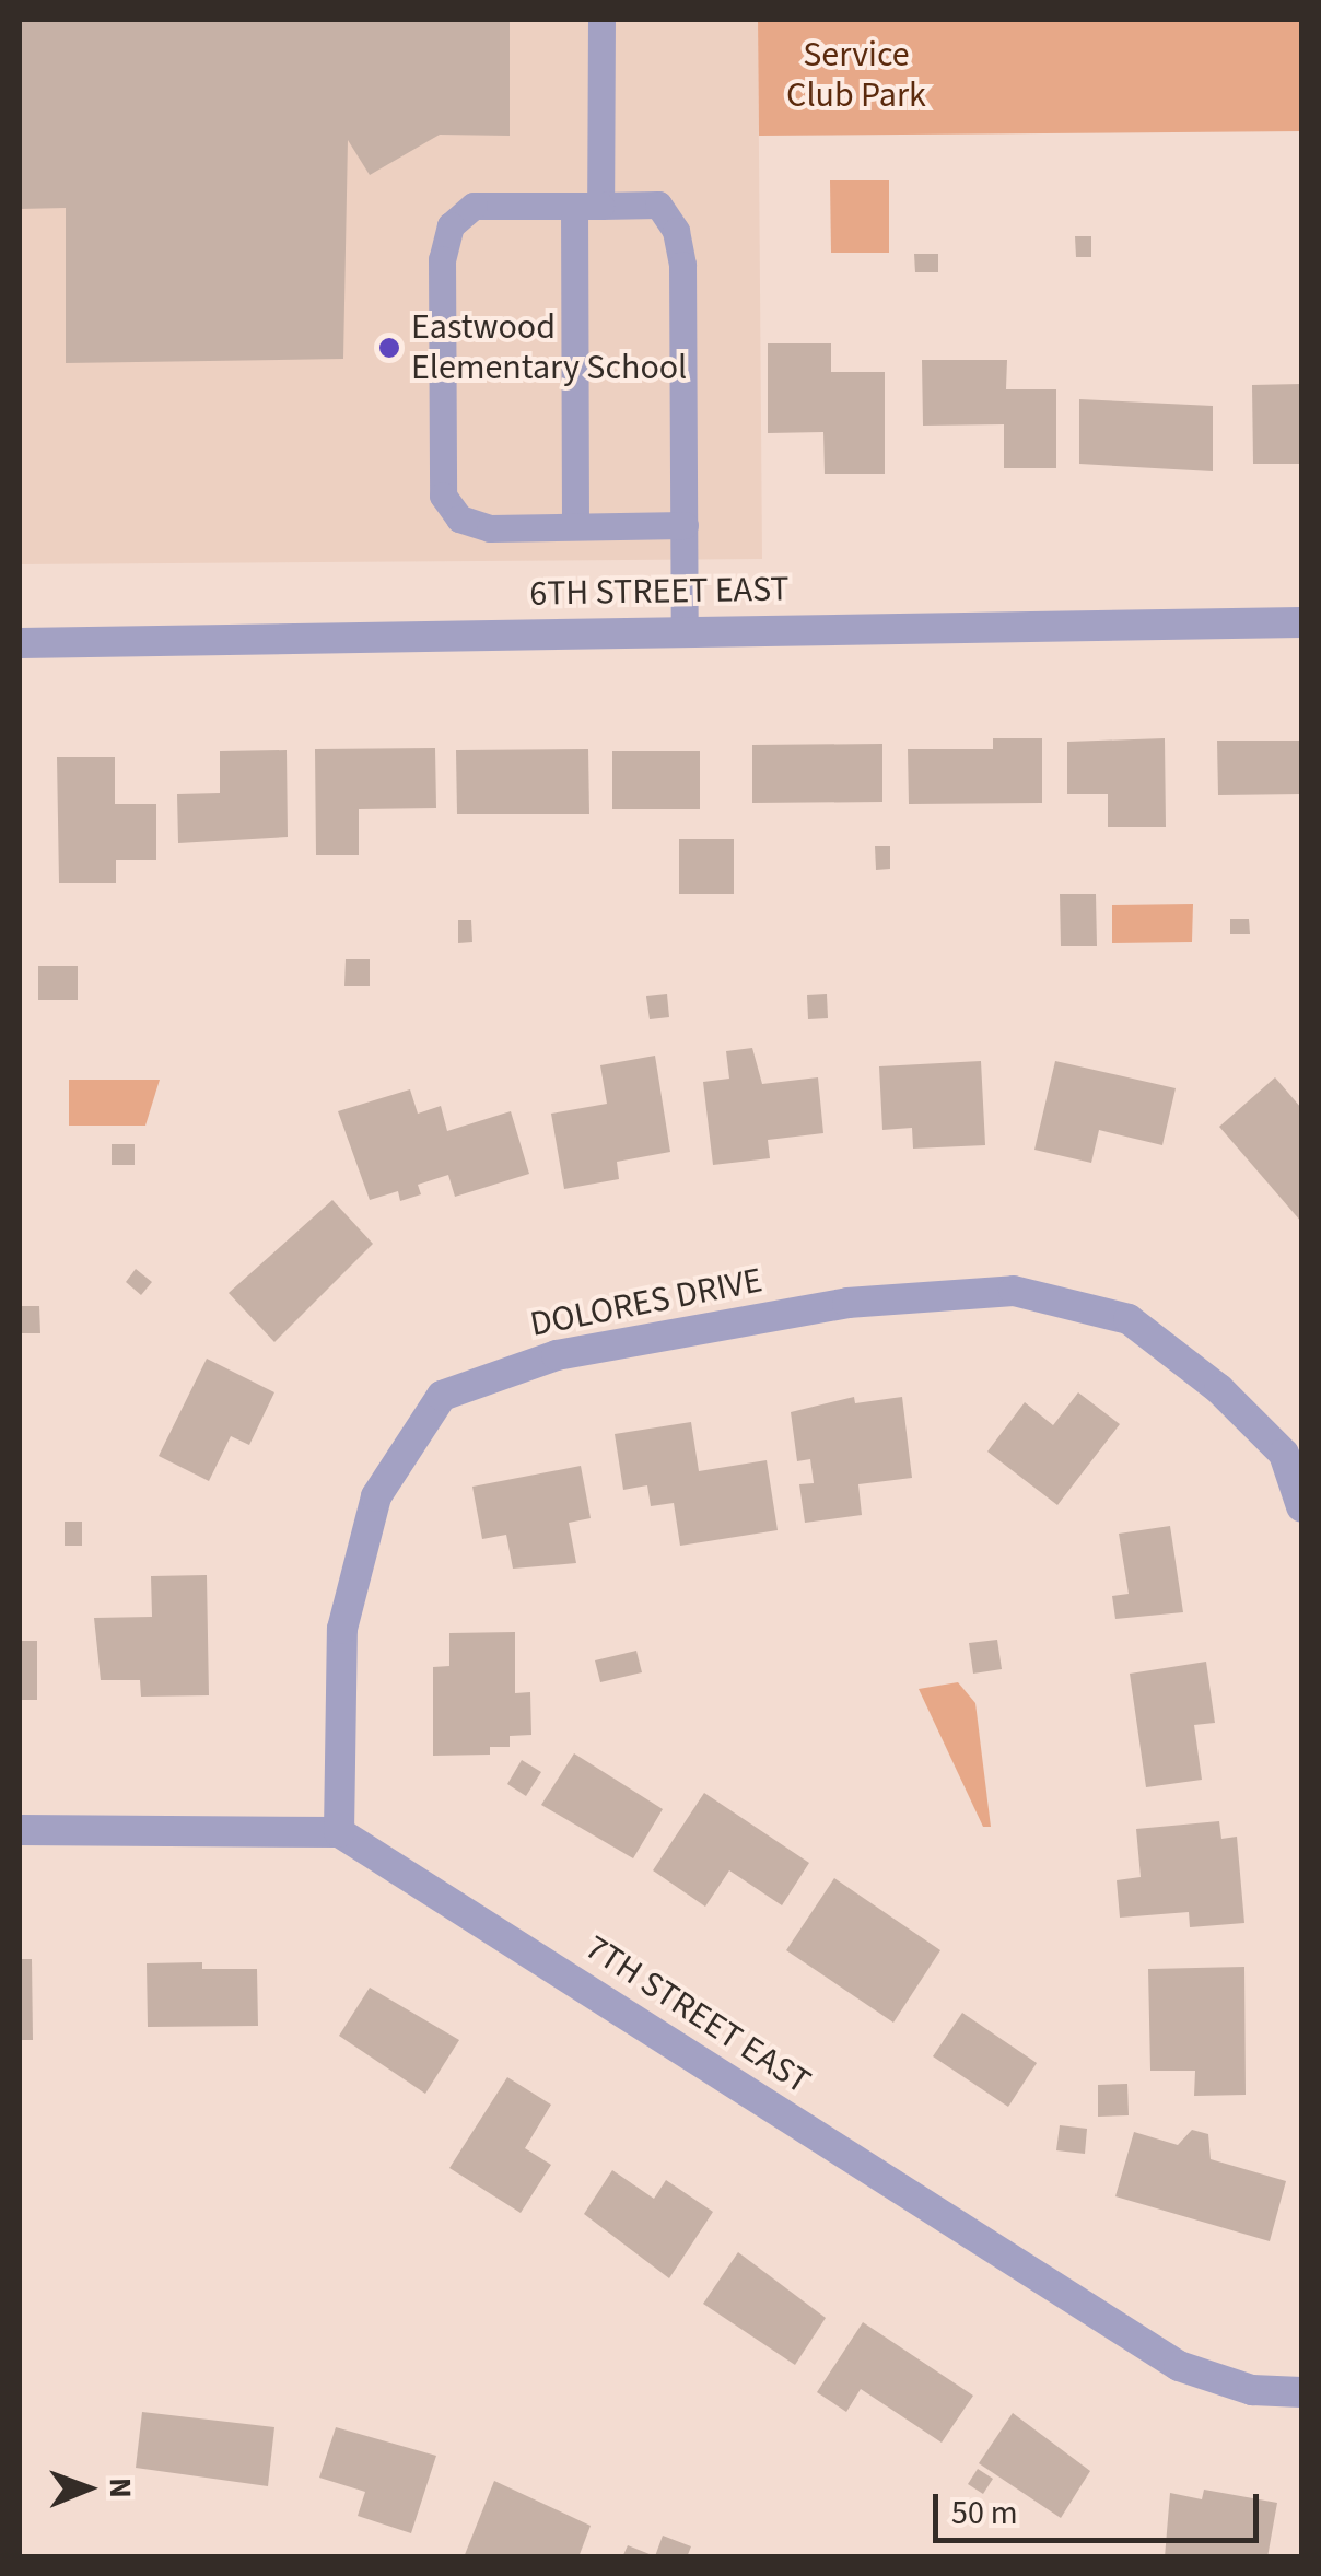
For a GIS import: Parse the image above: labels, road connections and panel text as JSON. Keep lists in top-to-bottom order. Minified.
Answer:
{"streets":{"street":["6TH STREET EAST","DOLORES DRIVE","7TH STREET EAST"]},"crossings":[["DOLORES DRIVE","7TH STREET EAST"]],"parks":["Service Club Park"],"places":["Eastwood Elementary School"],"scale_bar":"50 m","north":"right"}
